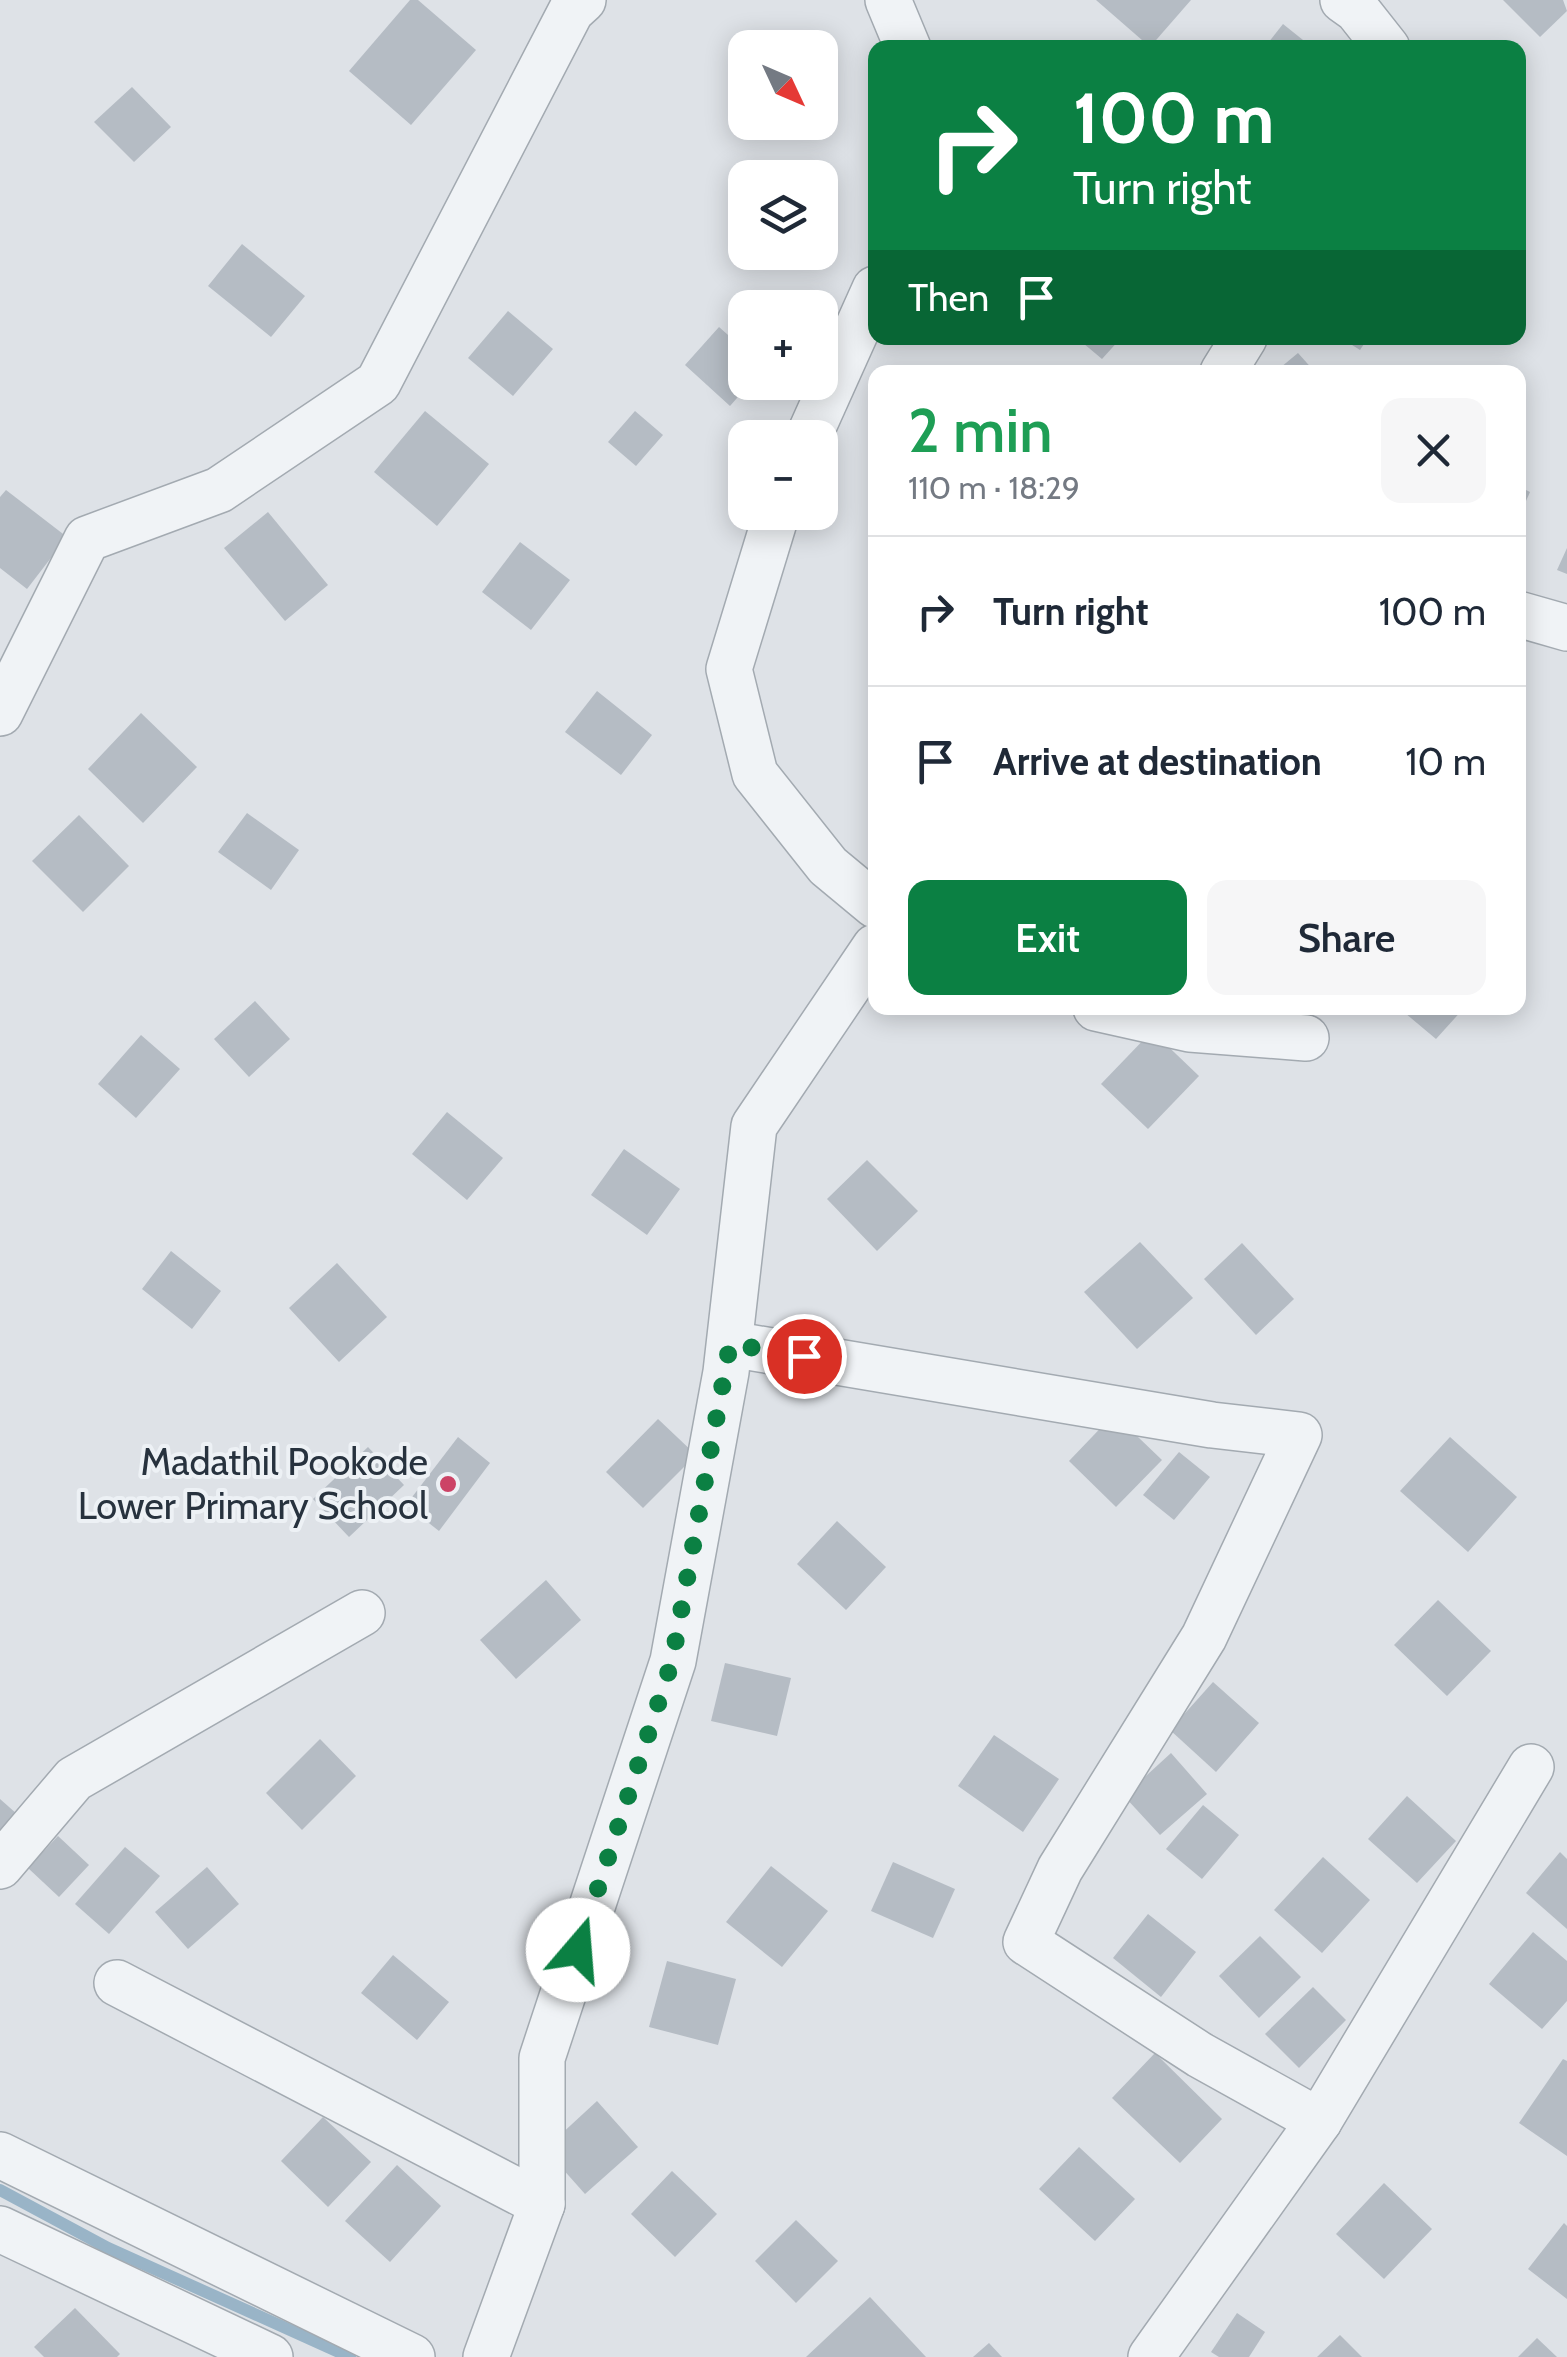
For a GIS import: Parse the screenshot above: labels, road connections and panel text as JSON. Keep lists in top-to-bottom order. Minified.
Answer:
{"places":["Madathil Pookode Lower Primary School"],"north":"bottom right","page":{"map_buttons":["+","−"],"turn":["100 m","Turn right"],"then":"Then","heading":["2 min","110 m · 18:29"],"list":[{"name":"Turn right","value":"100 m"},{"name":"Arrive at destination","value":"10 m"}],"buttons":["Exit","Share"]}}
